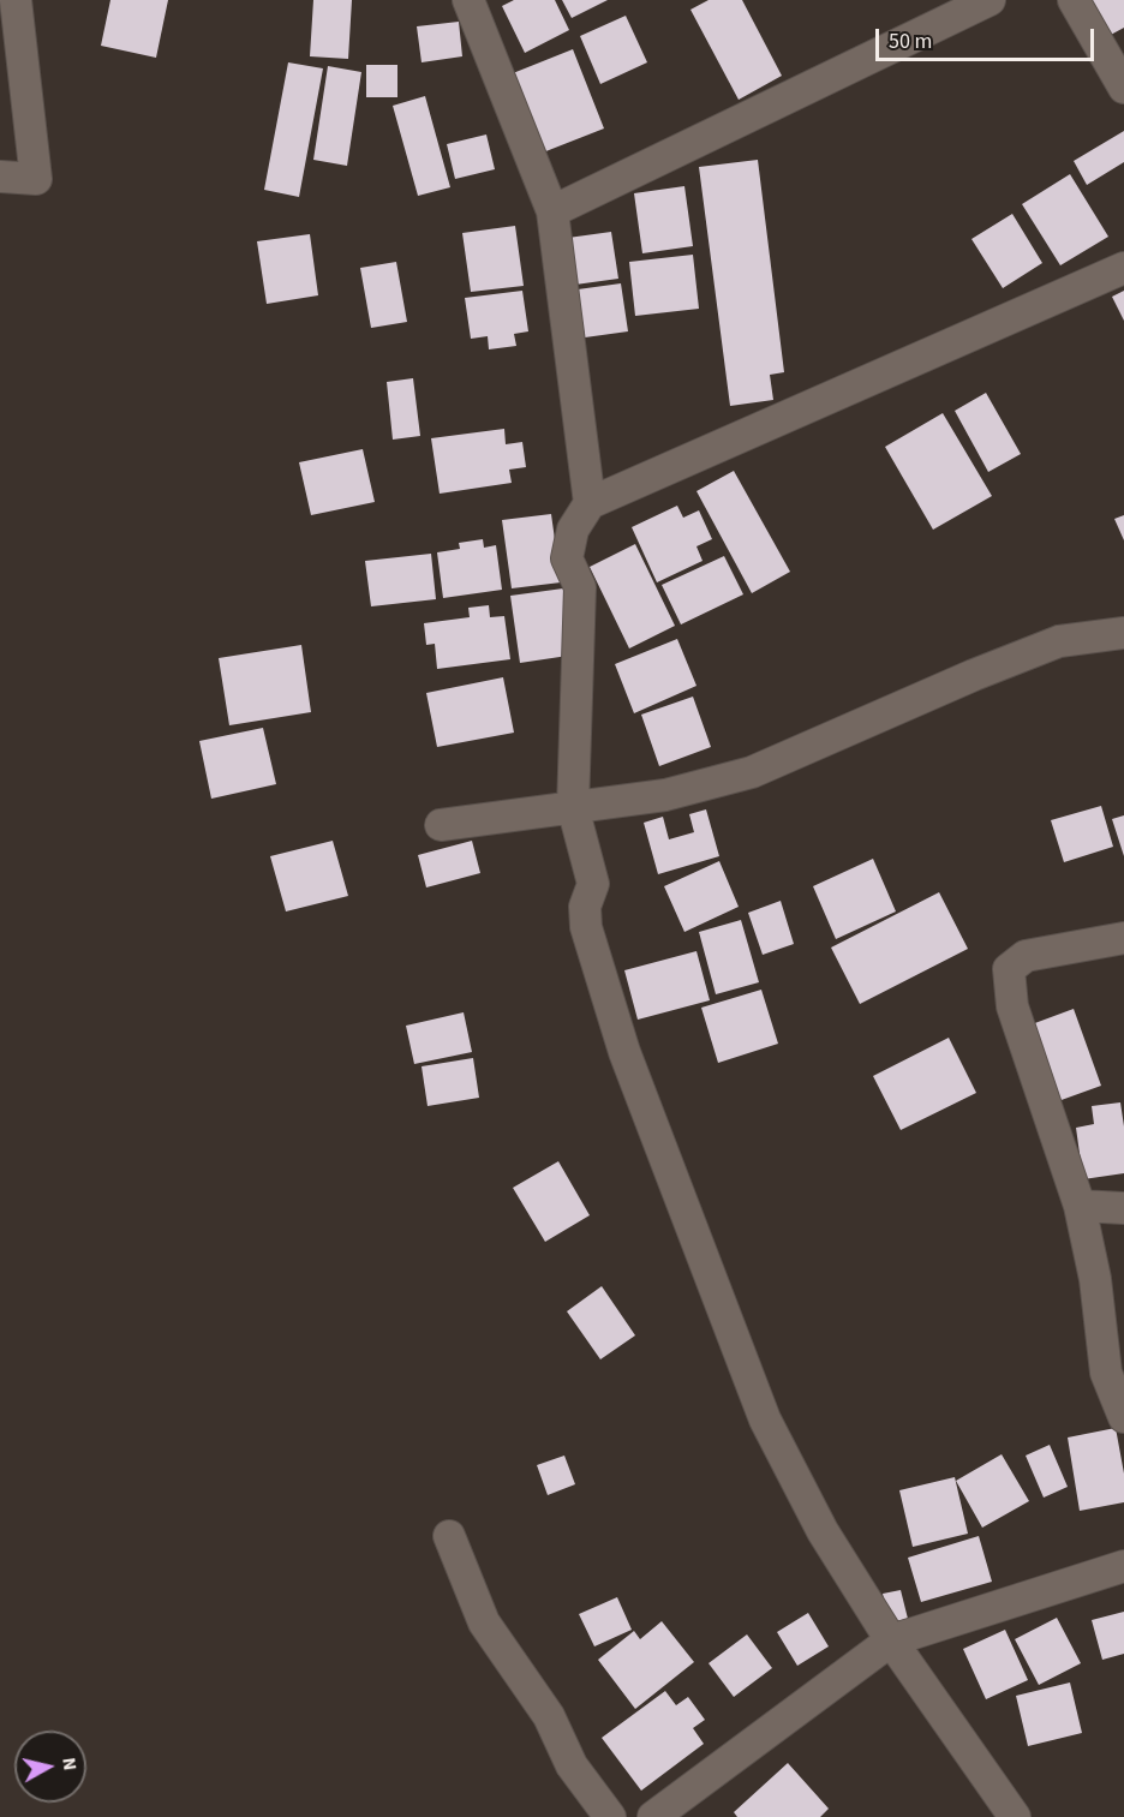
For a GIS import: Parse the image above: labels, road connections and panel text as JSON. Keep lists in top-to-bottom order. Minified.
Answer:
{"scale_bar":"50 m","north":"right"}
